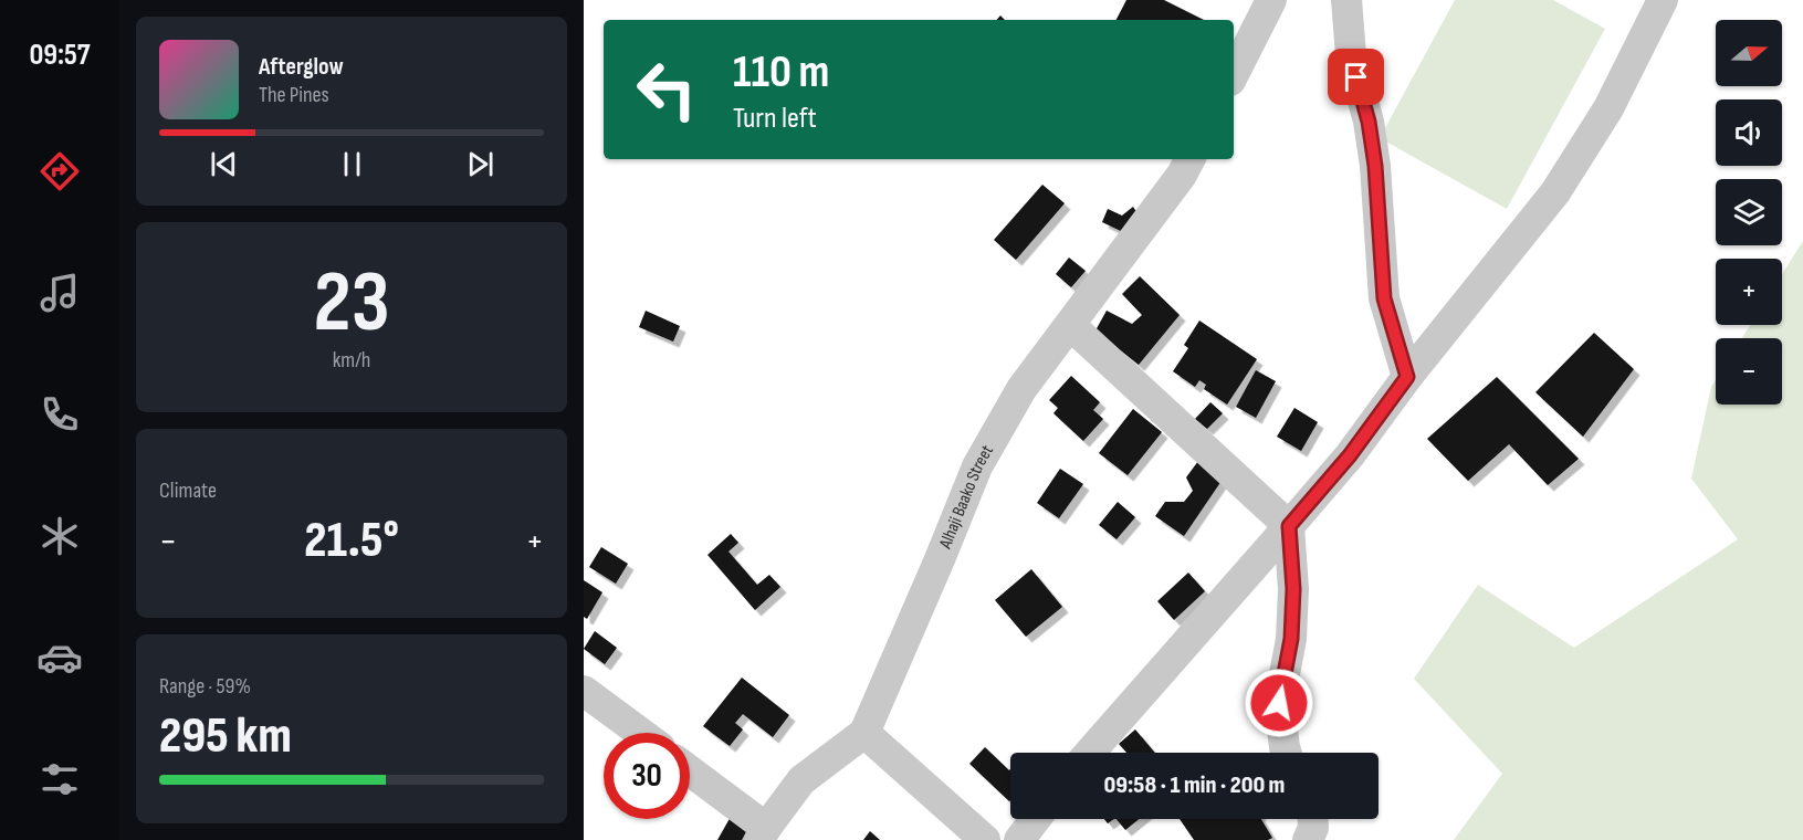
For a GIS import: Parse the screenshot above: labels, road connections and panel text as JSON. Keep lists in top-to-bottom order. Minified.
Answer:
{"streets":{"street":["Alhaji Baako Street"]},"north":"right","page":{"tabs":"09:57","map_buttons":["+","−"],"turn":["110 m","Turn left"],"song":["Afterglow","The Pines"],"tile":[["23","km/h"],"Climate",["Range · 59%","295 km"]],"heat":["−","21.5°","+"],"limit":"30","trip":"09:58 · 1 min · 200 m"}}
